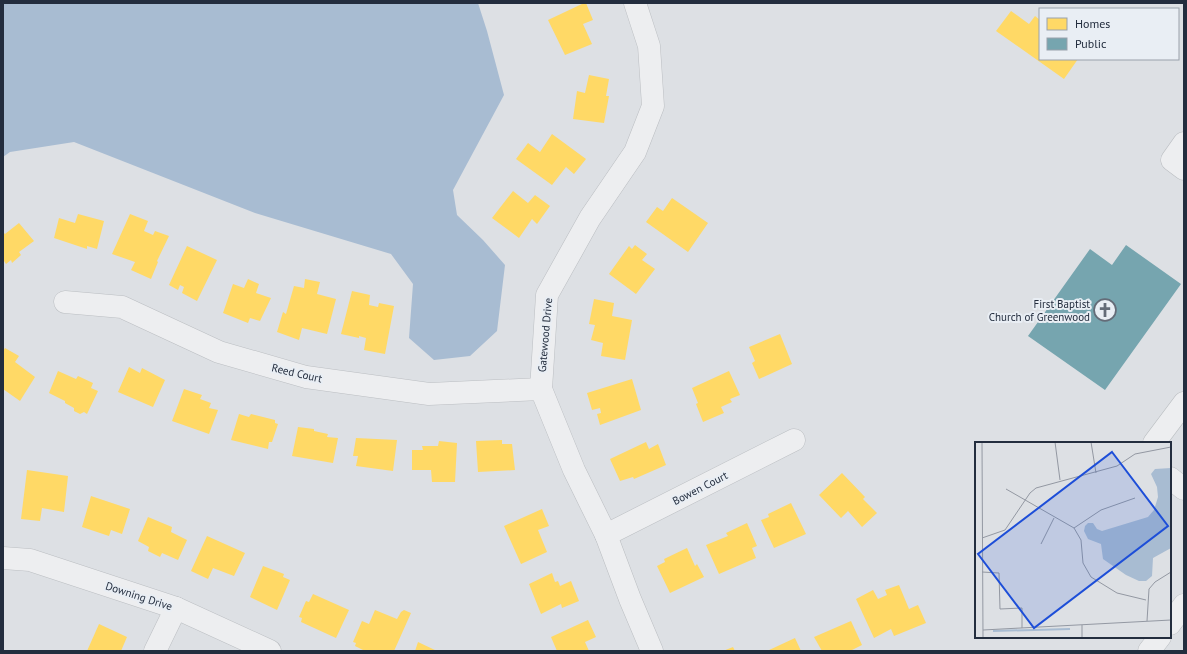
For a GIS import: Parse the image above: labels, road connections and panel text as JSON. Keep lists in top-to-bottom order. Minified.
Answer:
{"streets":{"street":["Gatewood Drive","Reed Court","Bowen Court","Downing Drive"]},"crossings":[["Gatewood Drive","Reed Court"],["Gatewood Drive","Bowen Court"]],"places":{"church":["First Baptist Church of Greenwood"]},"legend":["Homes","Public"]}
